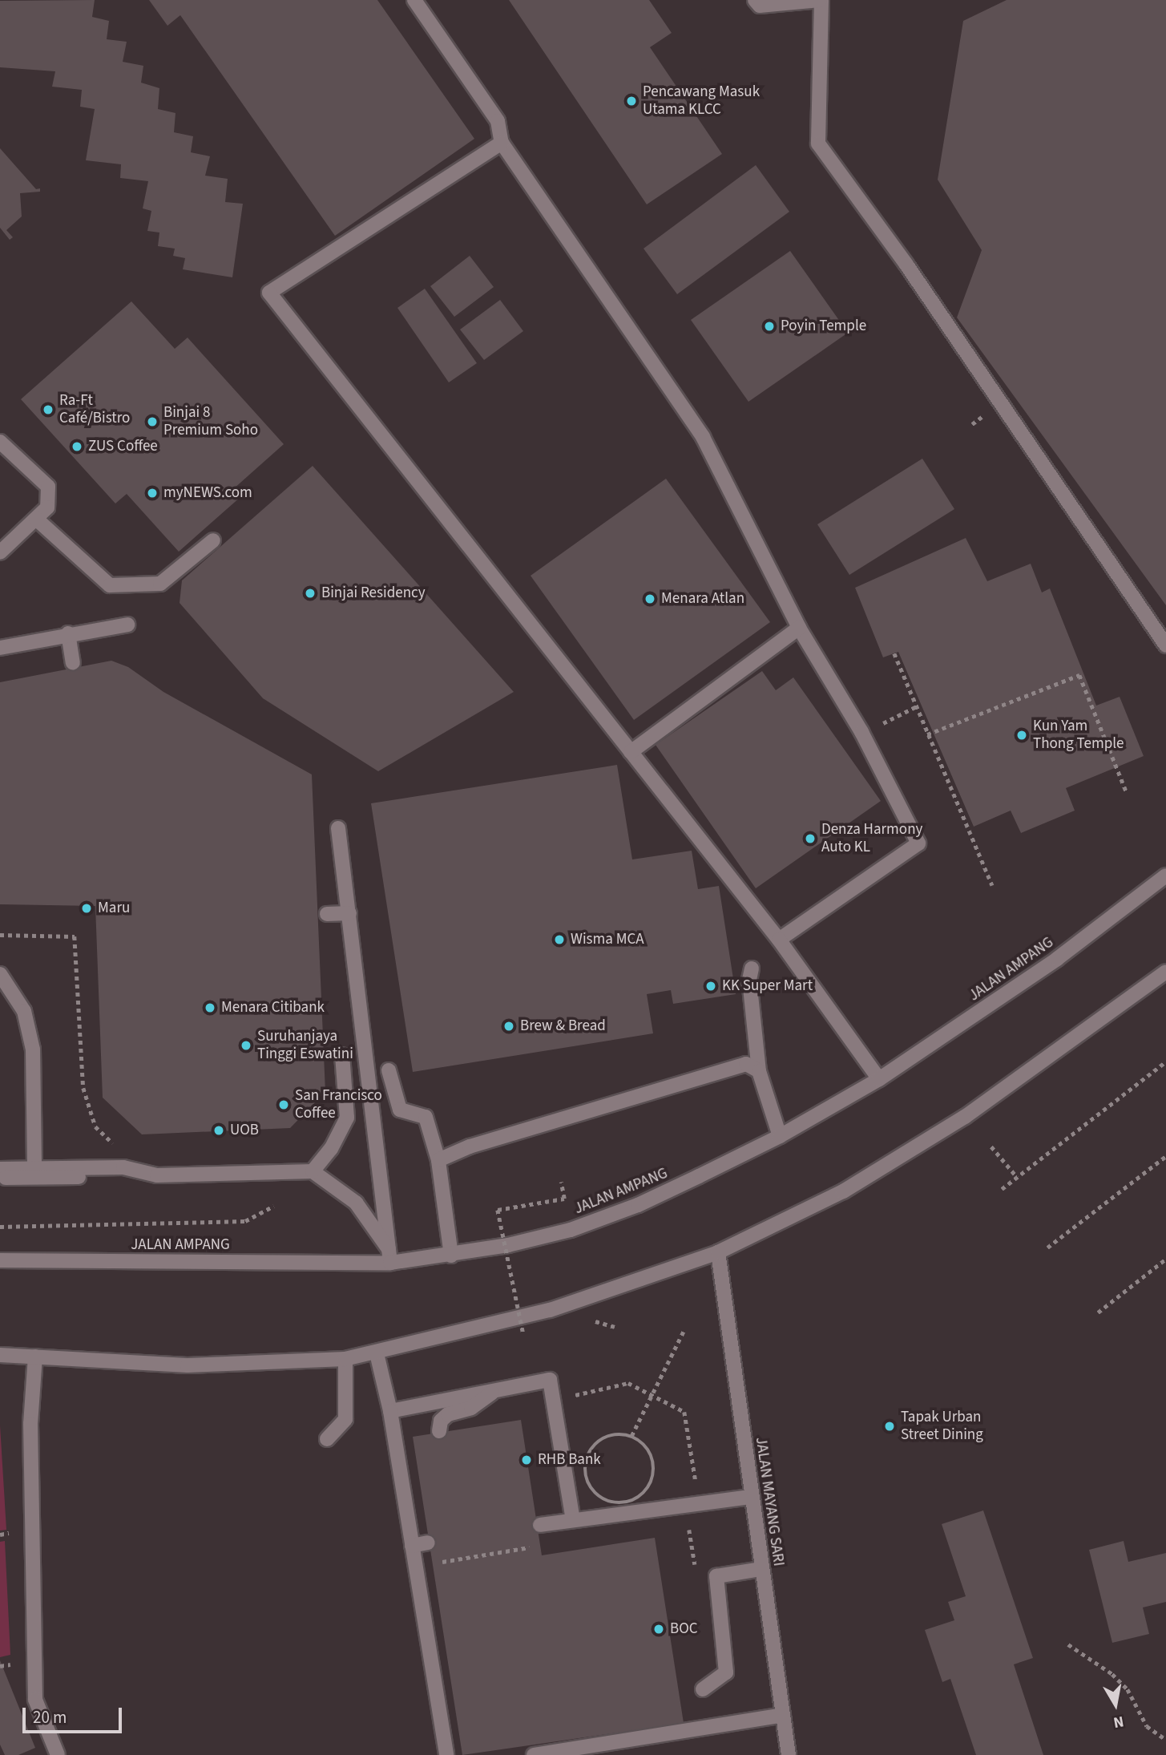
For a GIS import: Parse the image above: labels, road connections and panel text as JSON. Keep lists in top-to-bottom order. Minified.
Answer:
{"streets":{"main road":["JALAN AMPANG","JALAN MAYANG SARI"]},"places":["Pencawang Masuk Utama KLCC","Poyin Temple","Ra-Ft Café/Bistro","Binjai 8 Premium Soho","ZUS Coffee","myNEWS.com","Binjai Residency","Menara Atlan","Kun Yam Thong Temple","Denza Harmony Auto KL","Maru","Wisma MCA","KK Super Mart","Menara Citibank","Brew & Bread","Suruhanjaya Tinggi Eswatini","San Francisco Coffee","UOB","Tapak Urban Street Dining","RHB Bank","BOC"],"scale_bar":"20 m","north":"bottom"}
